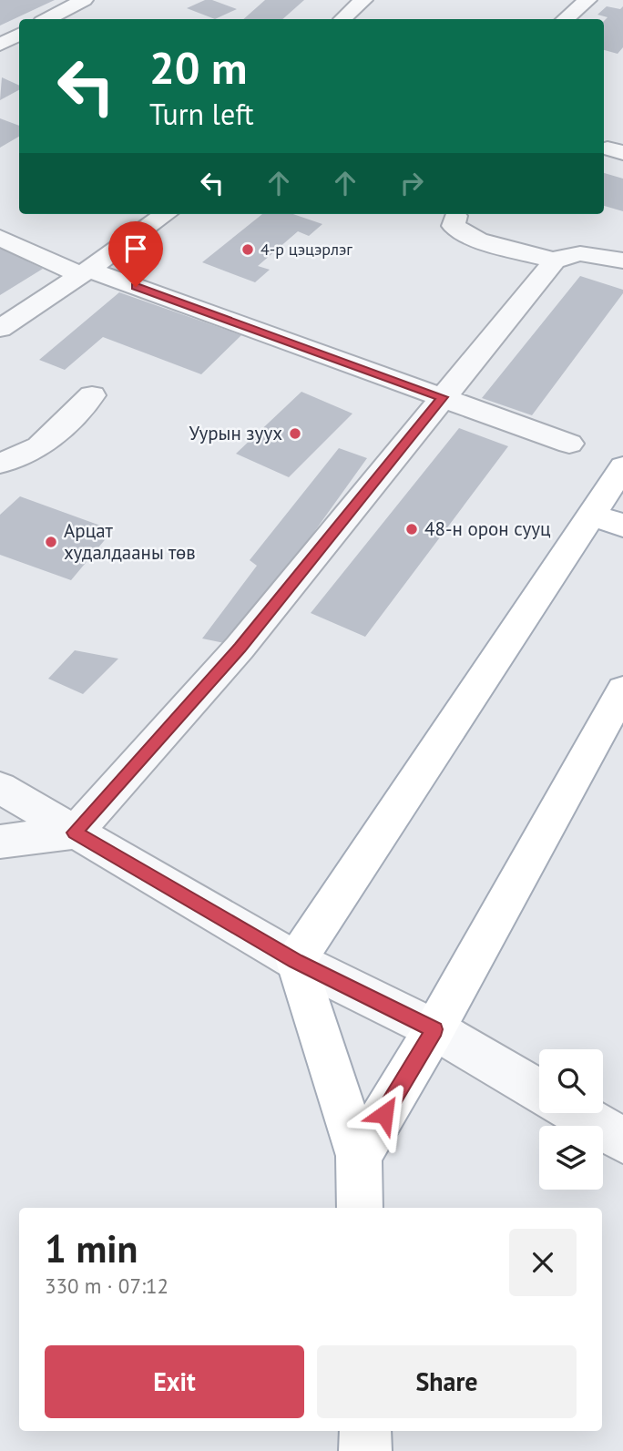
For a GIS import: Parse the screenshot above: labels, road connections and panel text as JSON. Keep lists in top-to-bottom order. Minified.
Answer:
{"places":["4-р цэцэрлэг","Уурын зуух","48-н орон сууц","Арцат худалдааны төв"],"page":{"turn":["20 m","Turn left"],"heading":["1 min","330 m · 07:12"],"buttons":["Exit","Share"]}}
